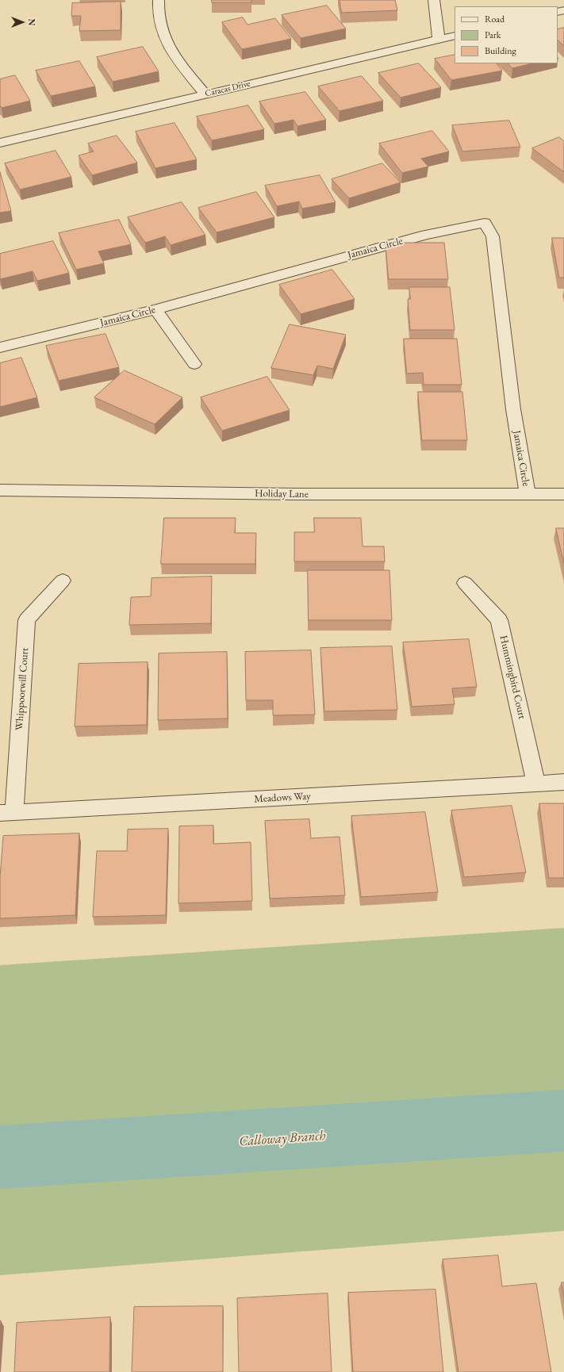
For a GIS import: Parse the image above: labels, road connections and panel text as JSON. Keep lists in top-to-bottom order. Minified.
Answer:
{"streets":{"street":["Caracas Drive","Jamaica Circle","Holiday Lane","Hummingbird Court","Whippoorwill Court","Meadows Way"]},"crossings":[["Jamaica Circle","Holiday Lane"],["Hummingbird Court","Meadows Way"],["Whippoorwill Court","Meadows Way"]],"water":["Calloway Branch"],"legend":["Road","Park","Building"],"north":"right"}
